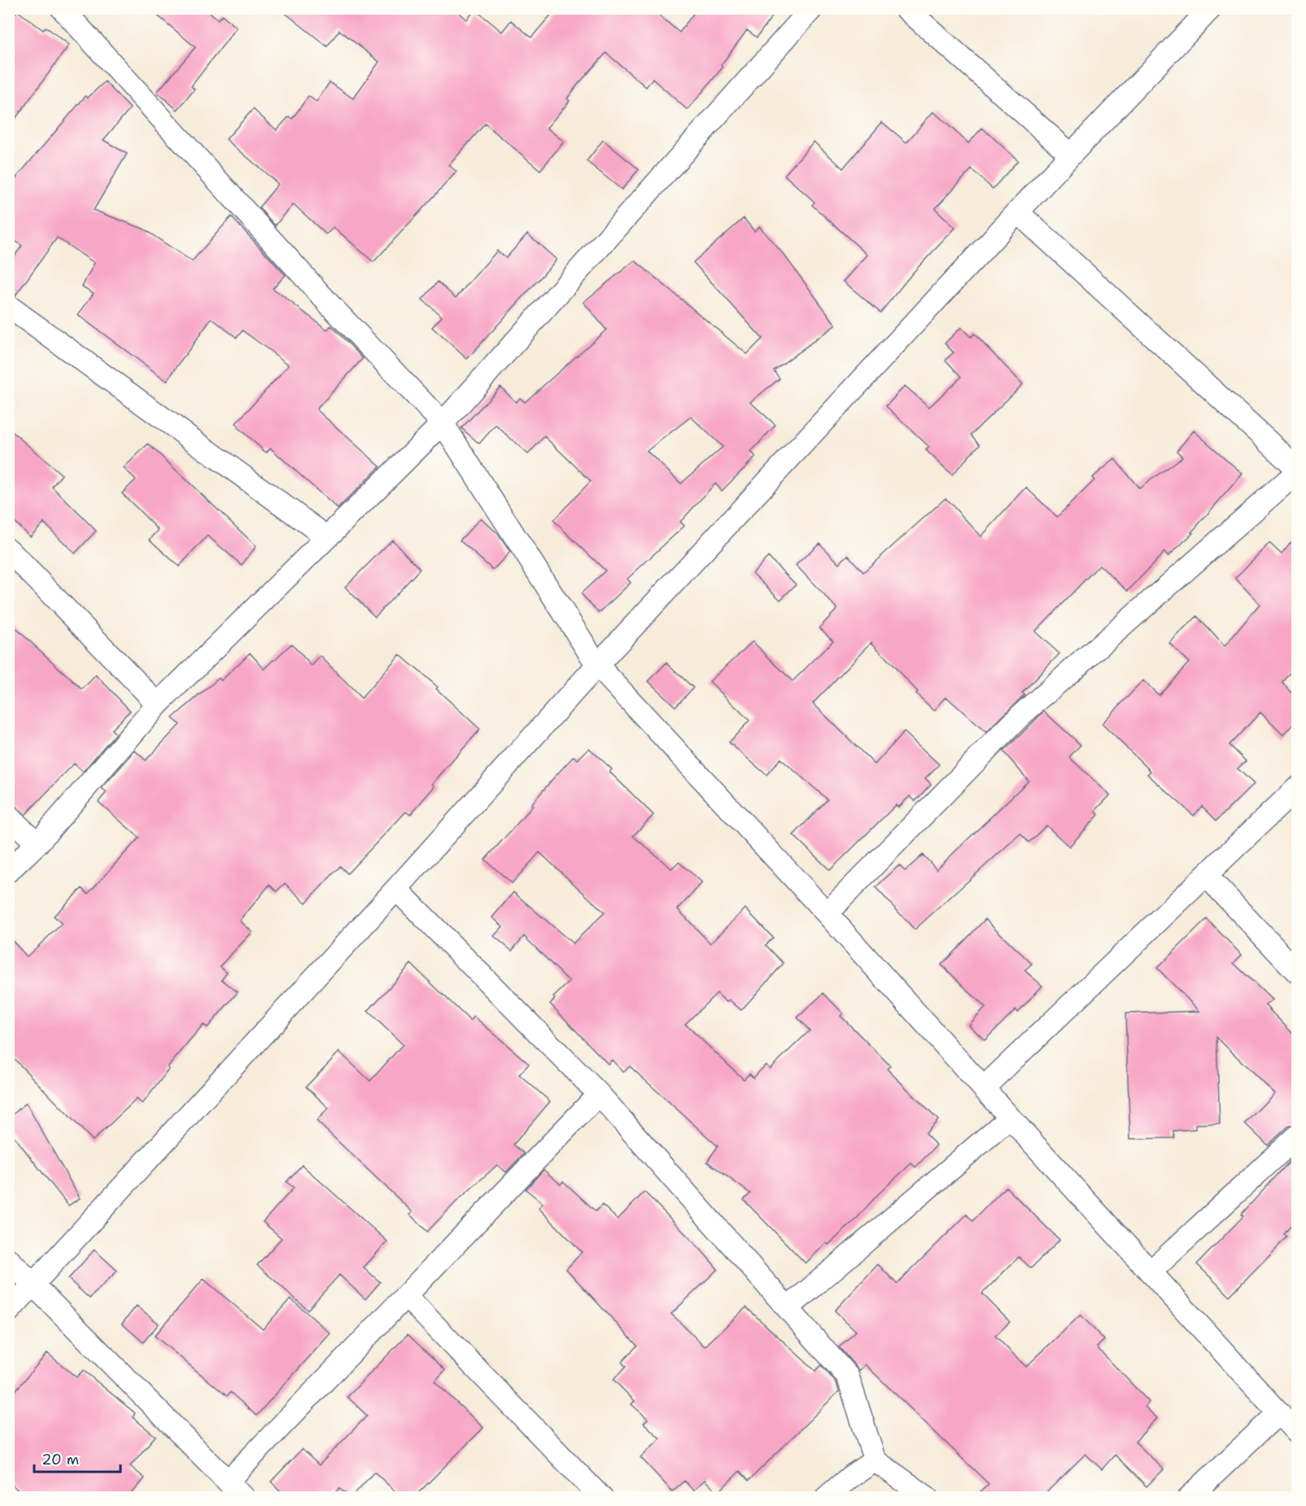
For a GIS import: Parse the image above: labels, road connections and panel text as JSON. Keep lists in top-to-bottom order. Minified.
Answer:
{"scale_bar":"20 m"}
